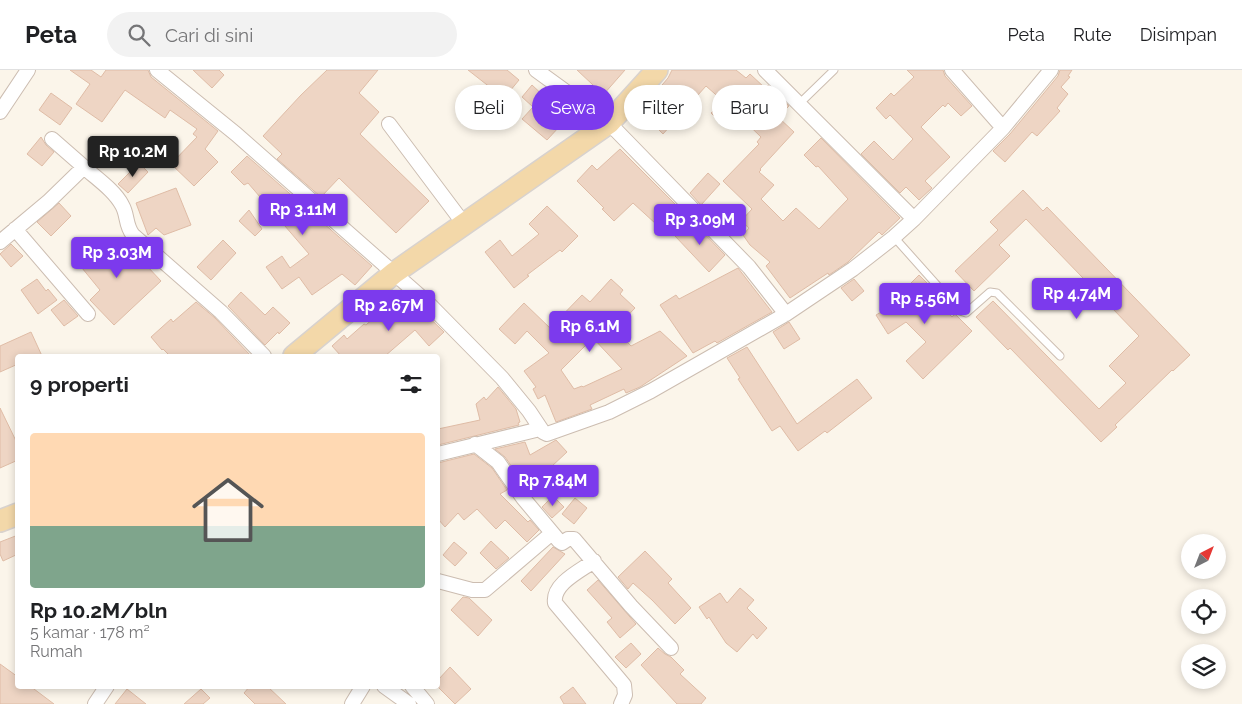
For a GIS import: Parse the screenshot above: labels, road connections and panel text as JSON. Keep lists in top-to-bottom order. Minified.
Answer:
{"north":"top right","page":{"header":"Peta","search":"Cari di sini","nav":["Peta","Rute","Disimpan"],"chip":["Beli","Sewa","Filter","Baru"],"price":["Rp 10.2M","Rp 3.11M","Rp 3.09M","Rp 3.03M","Rp 4.74M","Rp 5.56M","Rp 2.67M","Rp 6.1M","Rp 7.84M"],"heading":"9 properti","list":[{"name":"Rp 10.2M/bln","note":"5 kamar · 178 m² · Rumah"}]}}
